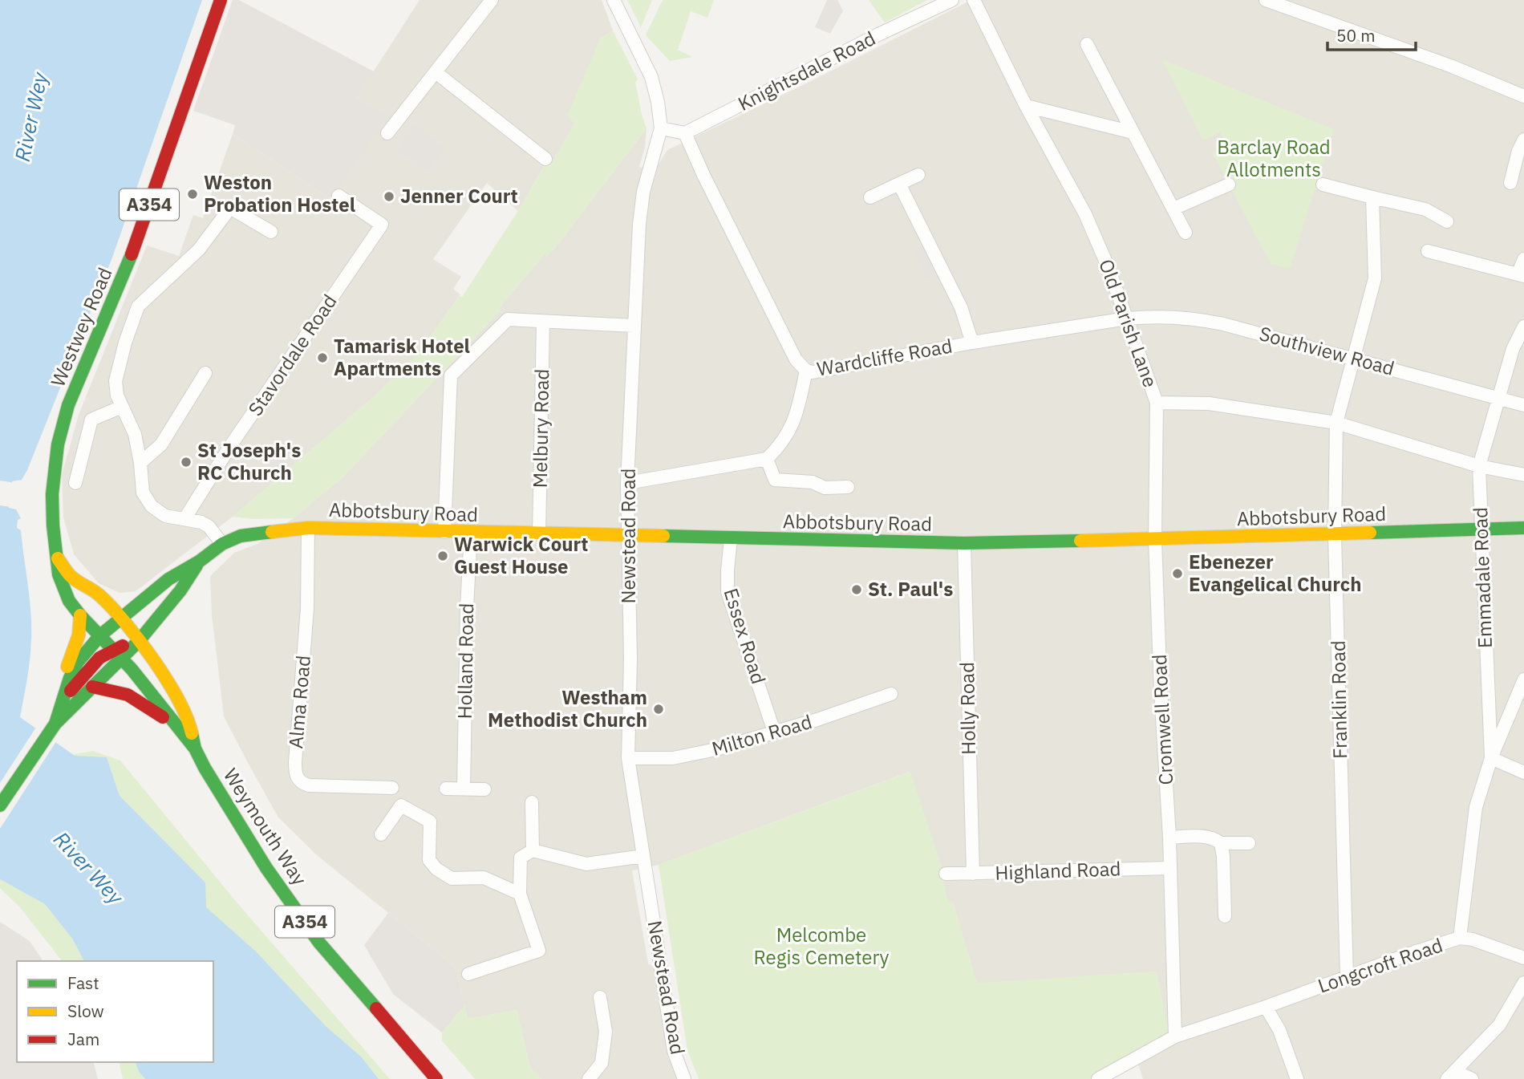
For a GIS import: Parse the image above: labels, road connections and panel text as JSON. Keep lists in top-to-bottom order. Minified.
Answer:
{"streets":{"main road":["A354","Westwey Road","Abbotsbury Road","Weymouth Way"],"street":["Knightsdale Road","Old Parish Lane","Southview Road","Stavordale Road","Wardcliffe Road","Melbury Road","Newstead Road","Emmadale Road","Essex Road","Holland Road","Franklin Road","Alma Road","Holly Road","Cromwell Road","Milton Road","Highland Road","Longcroft Road"]},"crossings":[["Knightsdale Road","Wardcliffe Road"],["Old Parish Lane","Southview Road"],["Old Parish Lane","Wardcliffe Road"],["Old Parish Lane","Emmadale Road"],["Old Parish Lane","Franklin Road"],["Old Parish Lane","Cromwell Road"],["Westwey Road","Abbotsbury Road"],["Westwey Road","Weymouth Way"],["Southview Road","Wardcliffe Road"],["Southview Road","Emmadale Road"],["Southview Road","Franklin Road"],["Melbury Road","Abbotsbury Road"],["Abbotsbury Road","Newstead Road"],["Abbotsbury Road","Emmadale Road"],["Abbotsbury Road","Essex Road"],["Abbotsbury Road","Holland Road"],["Abbotsbury Road","Franklin Road"],["Abbotsbury Road","Alma Road"],["Abbotsbury Road","Holly Road"],["Abbotsbury Road","Cromwell Road"],["Abbotsbury Road","Weymouth Way"],["Newstead Road","Milton Road"],["Emmadale Road","Longcroft Road"],["Essex Road","Milton Road"],["Franklin Road","Longcroft Road"],["Holly Road","Highland Road"],["Cromwell Road","Highland Road"],["Cromwell Road","Longcroft Road"]],"water":["River Wey"],"parks":["Barclay Road Allotments","Melcombe Regis Cemetery"],"places":["Weston Probation Hostel","Jenner Court","Tamarisk Hotel Apartments","St Joseph's RC Church","Warwick Court Guest House","Ebenezer Evangelical Church","St. Paul's","Westham Methodist Church"],"legend":["Fast","Slow","Jam"],"scale_bar":"50 m"}
